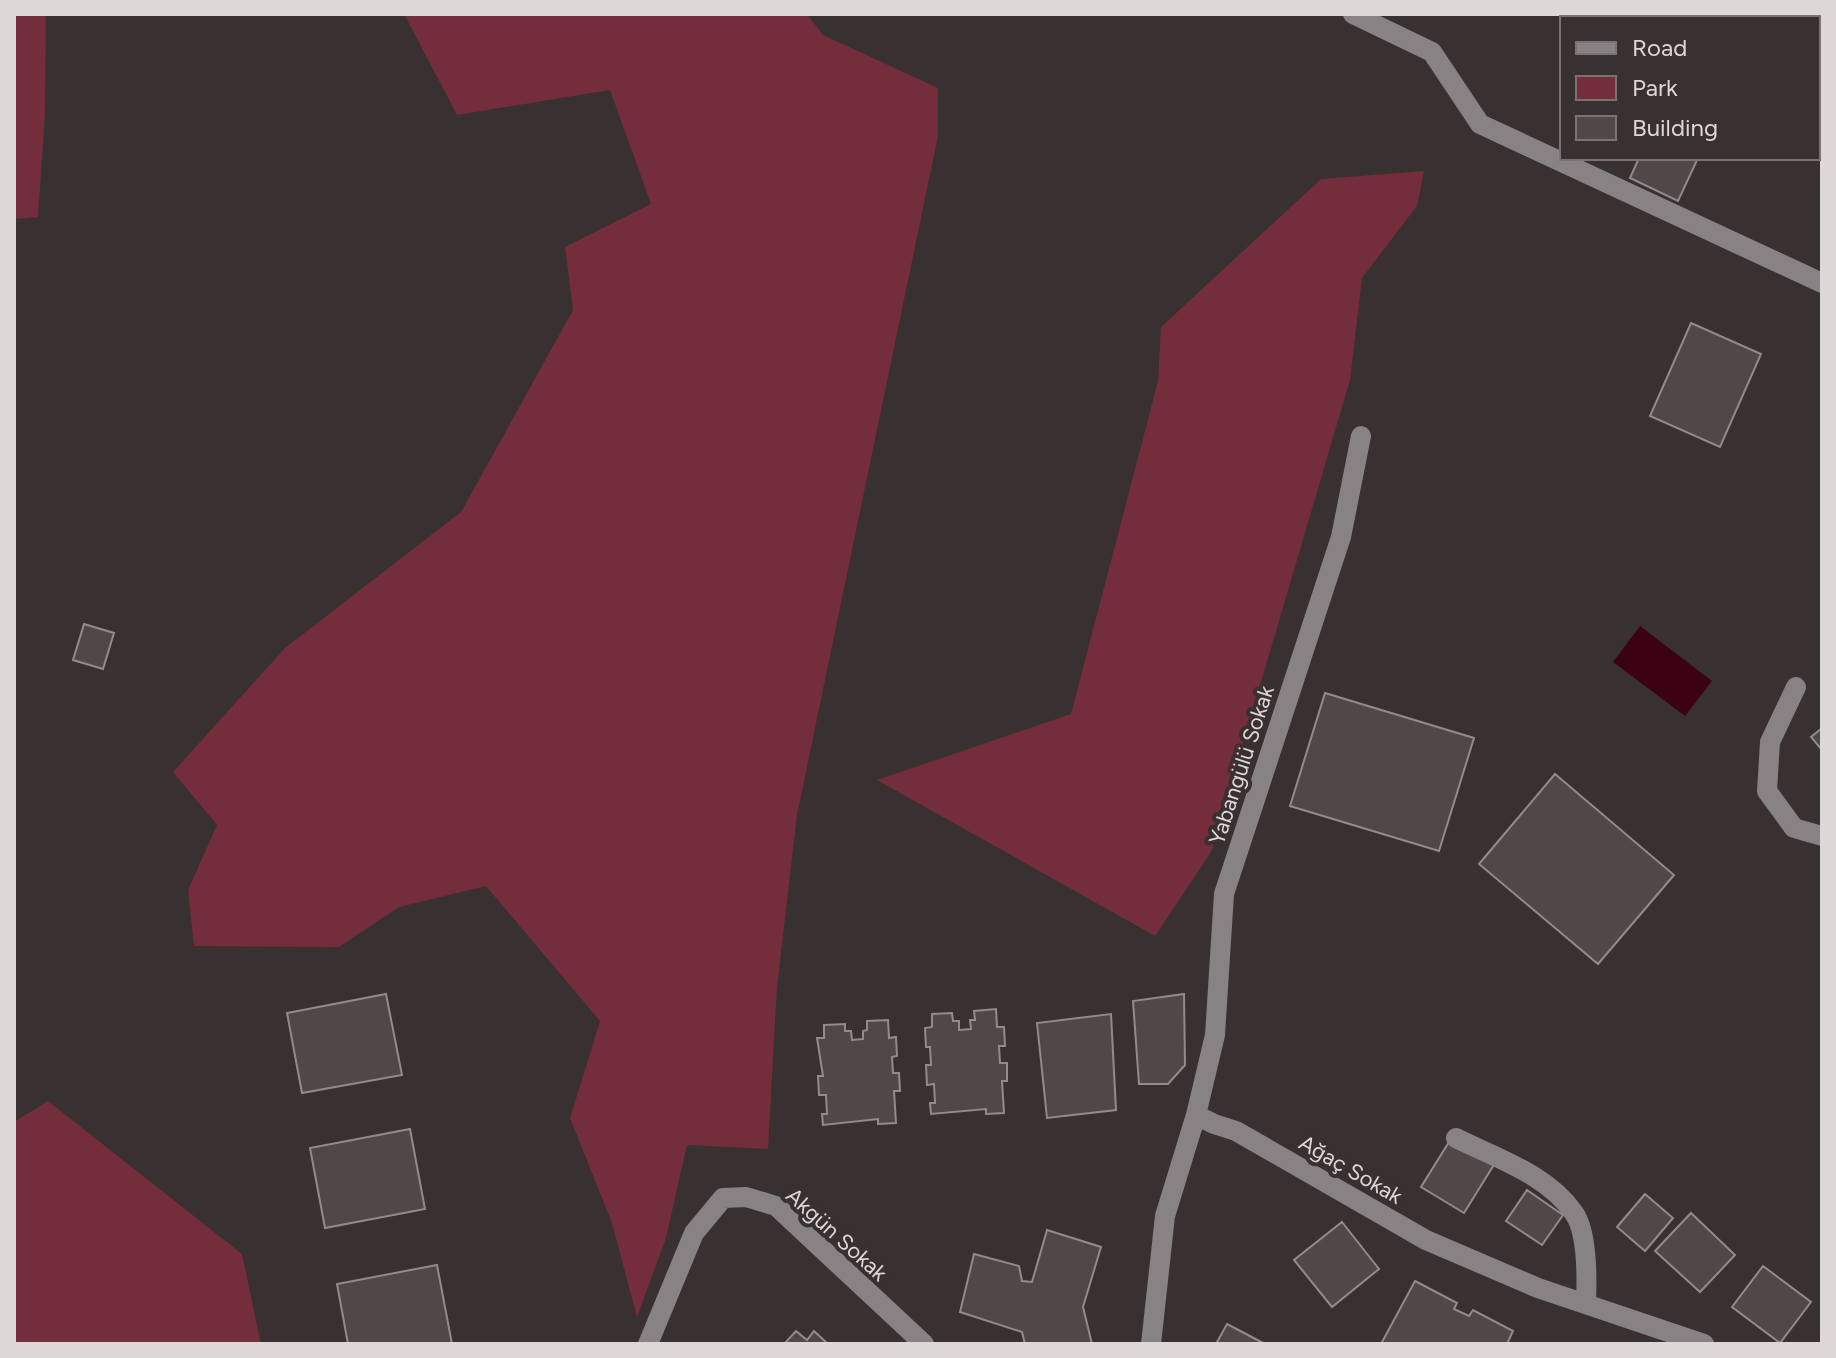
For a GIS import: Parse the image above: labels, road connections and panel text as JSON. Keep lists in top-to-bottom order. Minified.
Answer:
{"streets":{"street":["Yabangülü Sokak","Ağaç Sokak","Akgün Sokak"]},"crossings":[["Yabangülü Sokak","Ağaç Sokak"]],"legend":["Road","Park","Building"]}
